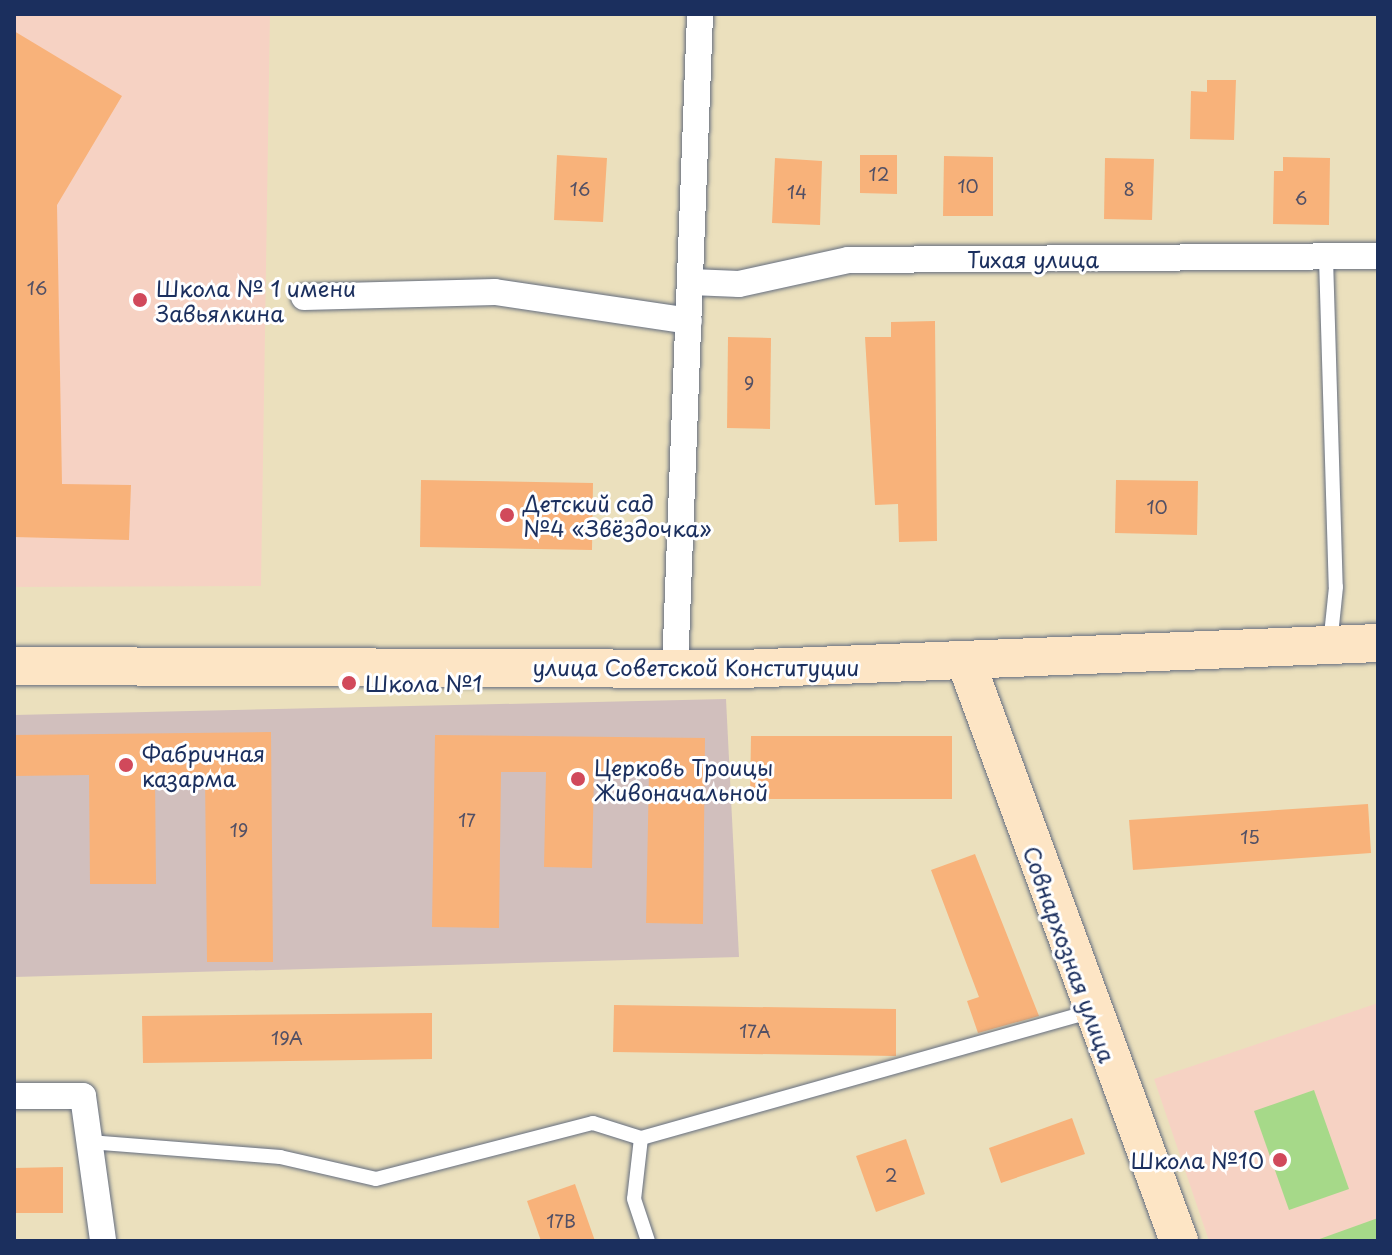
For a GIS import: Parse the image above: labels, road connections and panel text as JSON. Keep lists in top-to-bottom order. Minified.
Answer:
{"streets":{"street":["Тихая улица","улица Советской Конституции","Совнархозная улица"]},"crossings":[["улица Советской Конституции","Совнархозная улица"]],"places":["Школа № 1 имени Завьялкина","Детский сад №4 «Звёздочка»","Школа №1","Фабричная казарма","Церковь Троицы Живоначальной","Школа №10"],"house_numbers":["12","10","16","8","14","6","16","9","10","17","19","15","17А","19А","2","17В"]}
